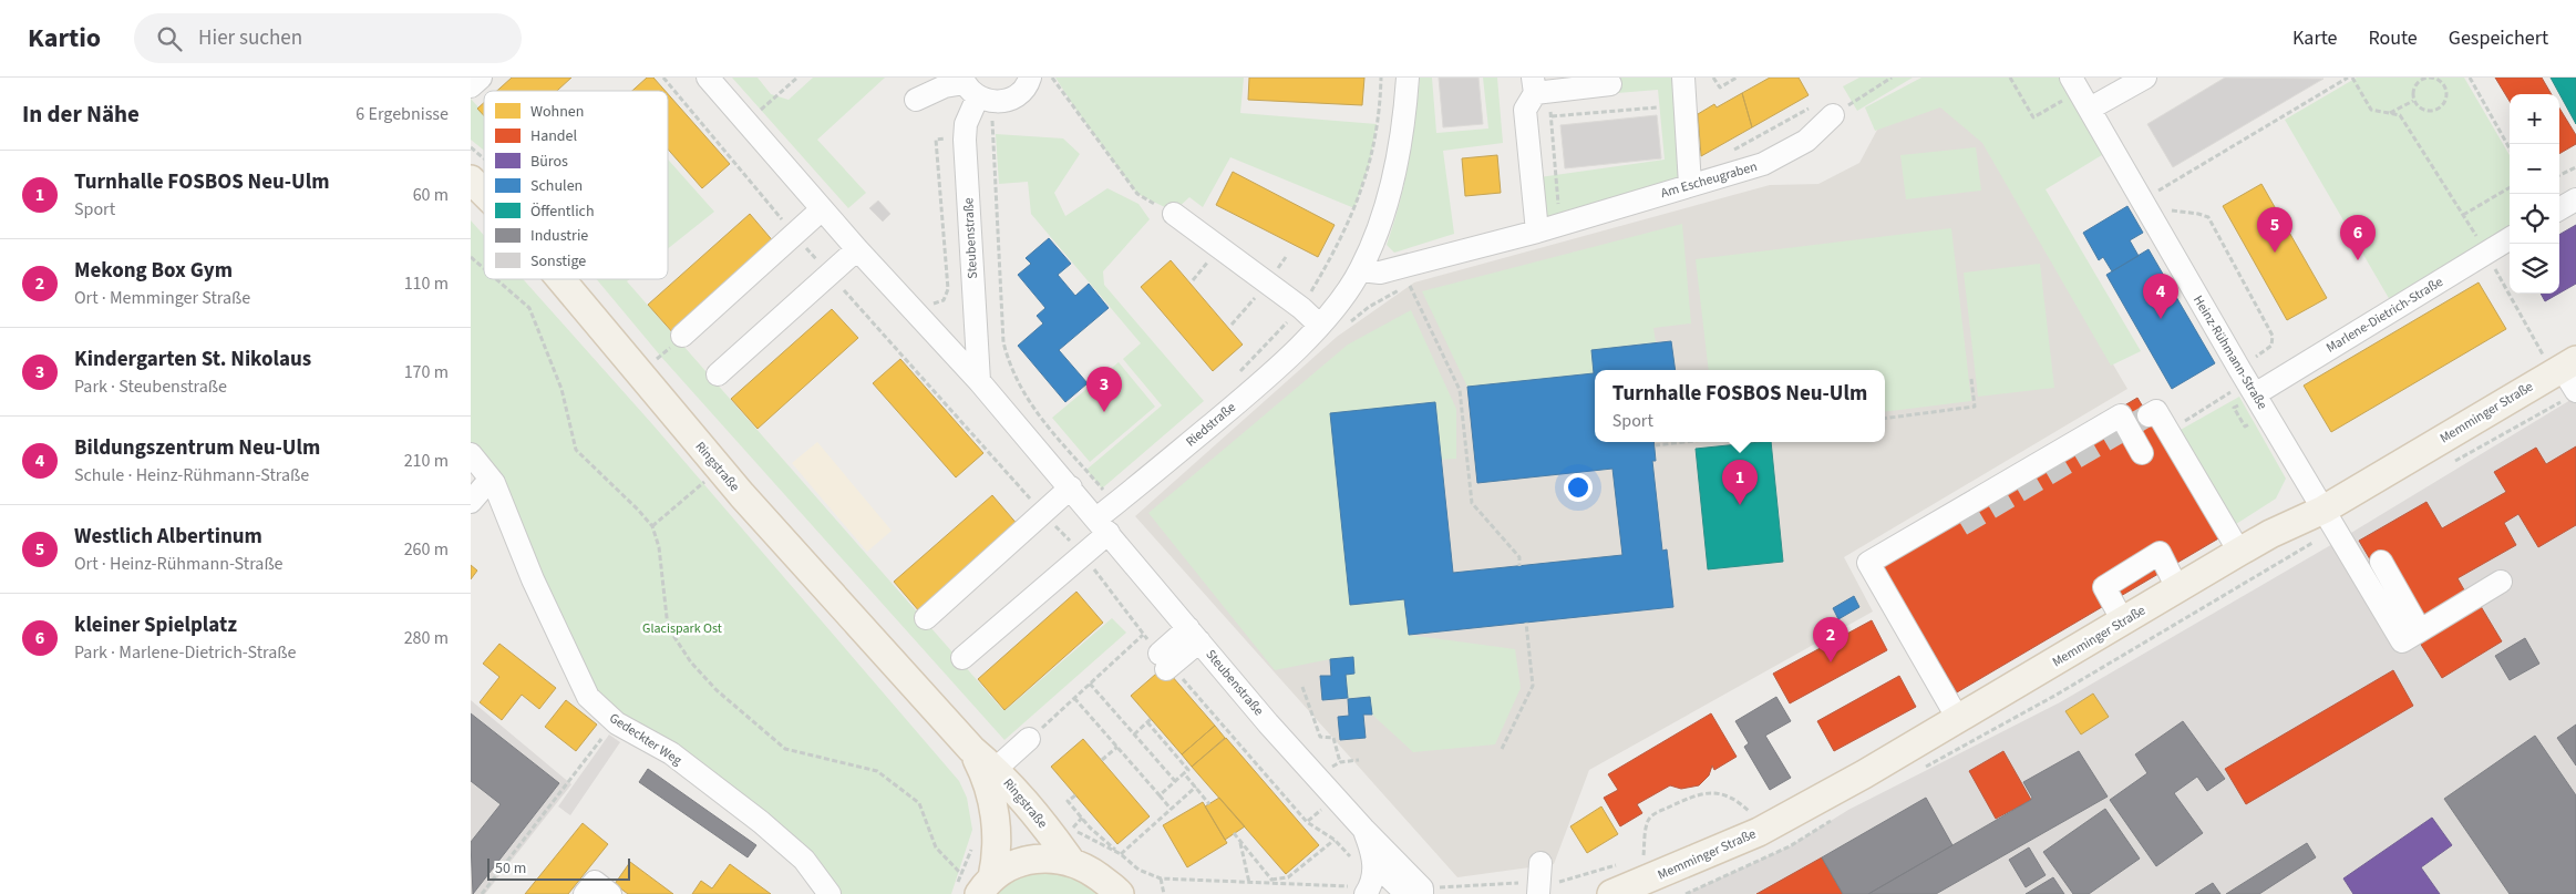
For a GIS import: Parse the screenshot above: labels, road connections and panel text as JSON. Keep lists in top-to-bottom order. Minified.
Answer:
{"streets":{"main road":["Memminger Straße","Ringstraße"],"street":["Am Escheugraben","Steubenstraße","Marlene-Dietrich-Straße","Heinz-Rühmann-Straße","Riedstraße","Gedeckter Weg"]},"crossings":[["Am Escheugraben","Riedstraße"],["Steubenstraße","Riedstraße"],["Marlene-Dietrich-Straße","Heinz-Rühmann-Straße"],["Heinz-Rühmann-Straße","Memminger Straße"]],"parks":["Glacispark Ost"],"legend":["Wohnen","Handel","Büros","Schulen","Öffentlich","Industrie","Sonstige"],"scale_bar":"50 m","page":{"header":"Kartio","search":"Hier suchen","nav":["Karte","Route","Gespeichert"],"heading":["In der Nähe","6 Ergebnisse"],"map_buttons":["+","−"],"list":[{"mark":"1","name":"Turnhalle FOSBOS Neu-Ulm","note":"Sport","value":"60 m"},{"mark":"2","name":"Mekong Box Gym","note":"Ort · Memminger Straße","value":"110 m"},{"mark":"3","name":"Kindergarten St. Nikolaus","note":"Park · Steubenstraße","value":"170 m"},{"mark":"4","name":"Bildungszentrum Neu-Ulm","note":"Schule · Heinz-Rühmann-Straße","value":"210 m"},{"mark":"5","name":"Westlich Albertinum","note":"Ort · Heinz-Rühmann-Straße","value":"260 m"},{"mark":"6","name":"kleiner Spielplatz","note":"Park · Marlene-Dietrich-Straße","value":"280 m"}],"pins":["5","6","4","3","1","2"],"popup":["Turnhalle FOSBOS Neu-Ulm","Sport"],"scale":"50 m"}}
